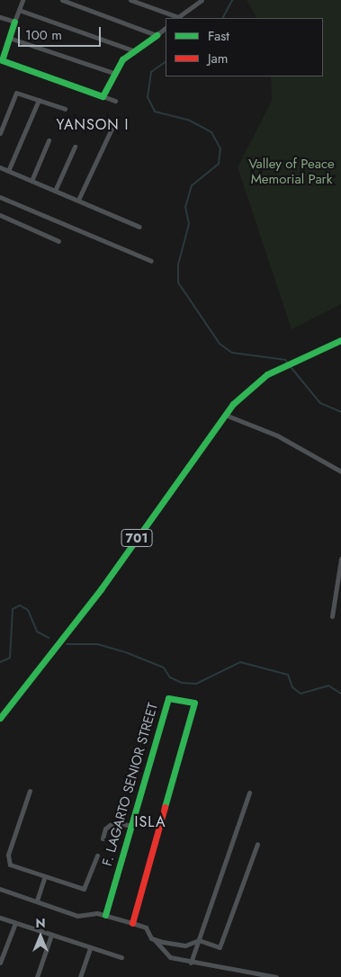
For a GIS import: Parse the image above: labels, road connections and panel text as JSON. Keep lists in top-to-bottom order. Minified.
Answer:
{"streets":{"street":["701","F. LAGARTO SENIOR STREET"]},"districts":["YANSON I","ISLA"],"parks":["Valley of Peace Memorial Park"],"legend":["Fast","Jam"],"scale_bar":"100 m","north":"top"}
